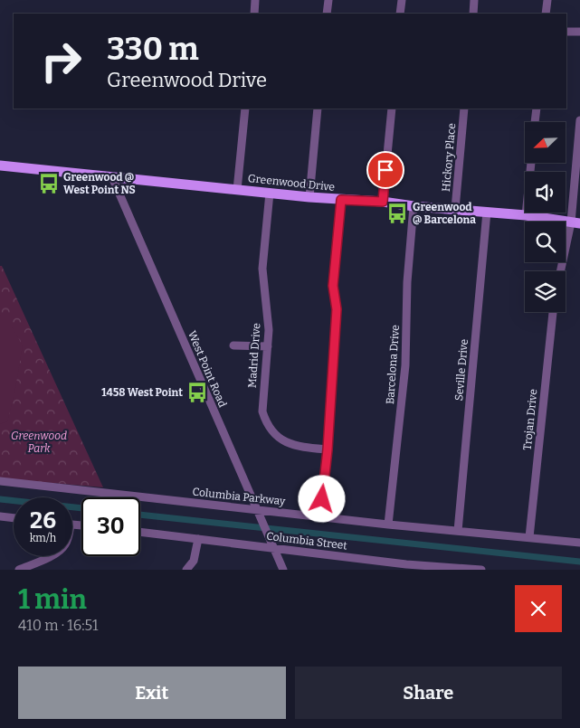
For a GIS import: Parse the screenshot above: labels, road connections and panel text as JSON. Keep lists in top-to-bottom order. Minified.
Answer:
{"streets":{"main road":["Greenwood Drive"],"street":["Hickory Place","Madrid Drive","Barcelona Drive","West Point Road","Seville Drive","Trojan Drive","Columbia Parkway","Columbia Street"]},"crossings":[["Hickory Place","Greenwood Drive"],["Greenwood Drive","Madrid Drive"],["Greenwood Drive","Barcelona Drive"],["Greenwood Drive","West Point Road"],["Greenwood Drive","Seville Drive"],["Barcelona Drive","Columbia Parkway"],["West Point Road","Columbia Parkway"],["West Point Road","Columbia Street"],["Seville Drive","Columbia Parkway"],["Trojan Drive","Columbia Parkway"]],"parks":["Greenwood Park"],"places":{"bus stop":["Greenwood @ West Point NS","Greenwood @ Barcelona","1458 West Point"]},"north":"bottom left","page":{"turn":["330 m","Greenwood Drive"],"speed":"26 km/h","limit":"30","heading":["1 min","410 m · 16:51"],"buttons":["Exit","Share"]}}
